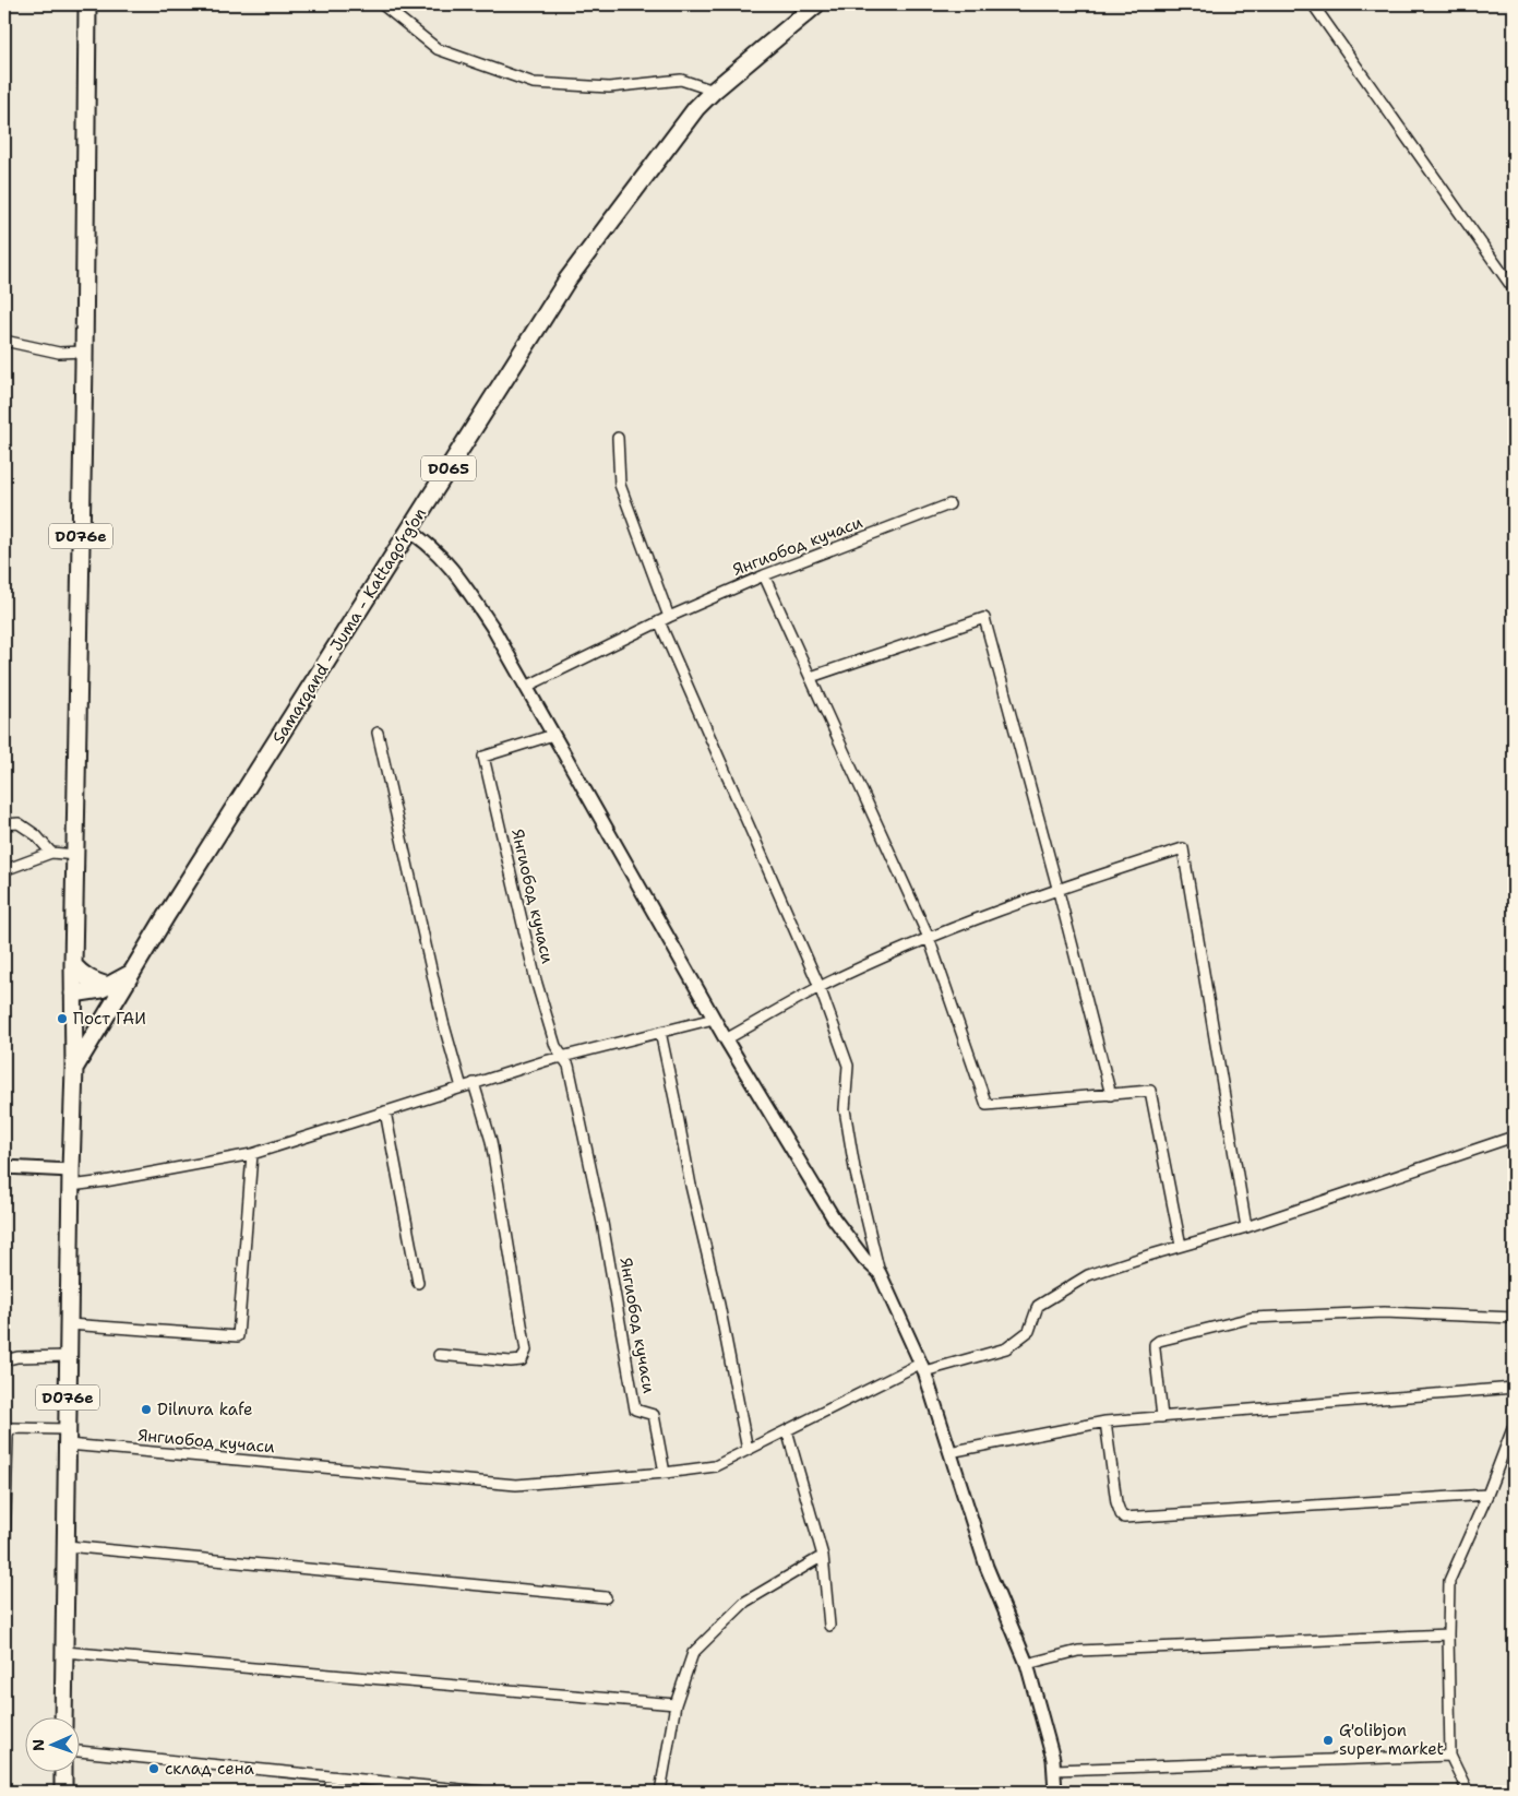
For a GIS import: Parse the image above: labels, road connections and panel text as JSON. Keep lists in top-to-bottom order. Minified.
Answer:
{"streets":{"main road":["D065","D076e","Samarqand - Juma - Kattaqo‘rg‘on"],"street":["Янгиобод кучаси"]},"crossings":[["D065","D076e"],["D065","Samarqand - Juma - Kattaqo‘rg‘on"],["D076e","Янгиобод кучаси"],["D076e","Samarqand - Juma - Kattaqo‘rg‘on"]],"places":["Пост ГАИ","Dilnura kafe","G'olibjon super market","склад сена"],"north":"left"}
